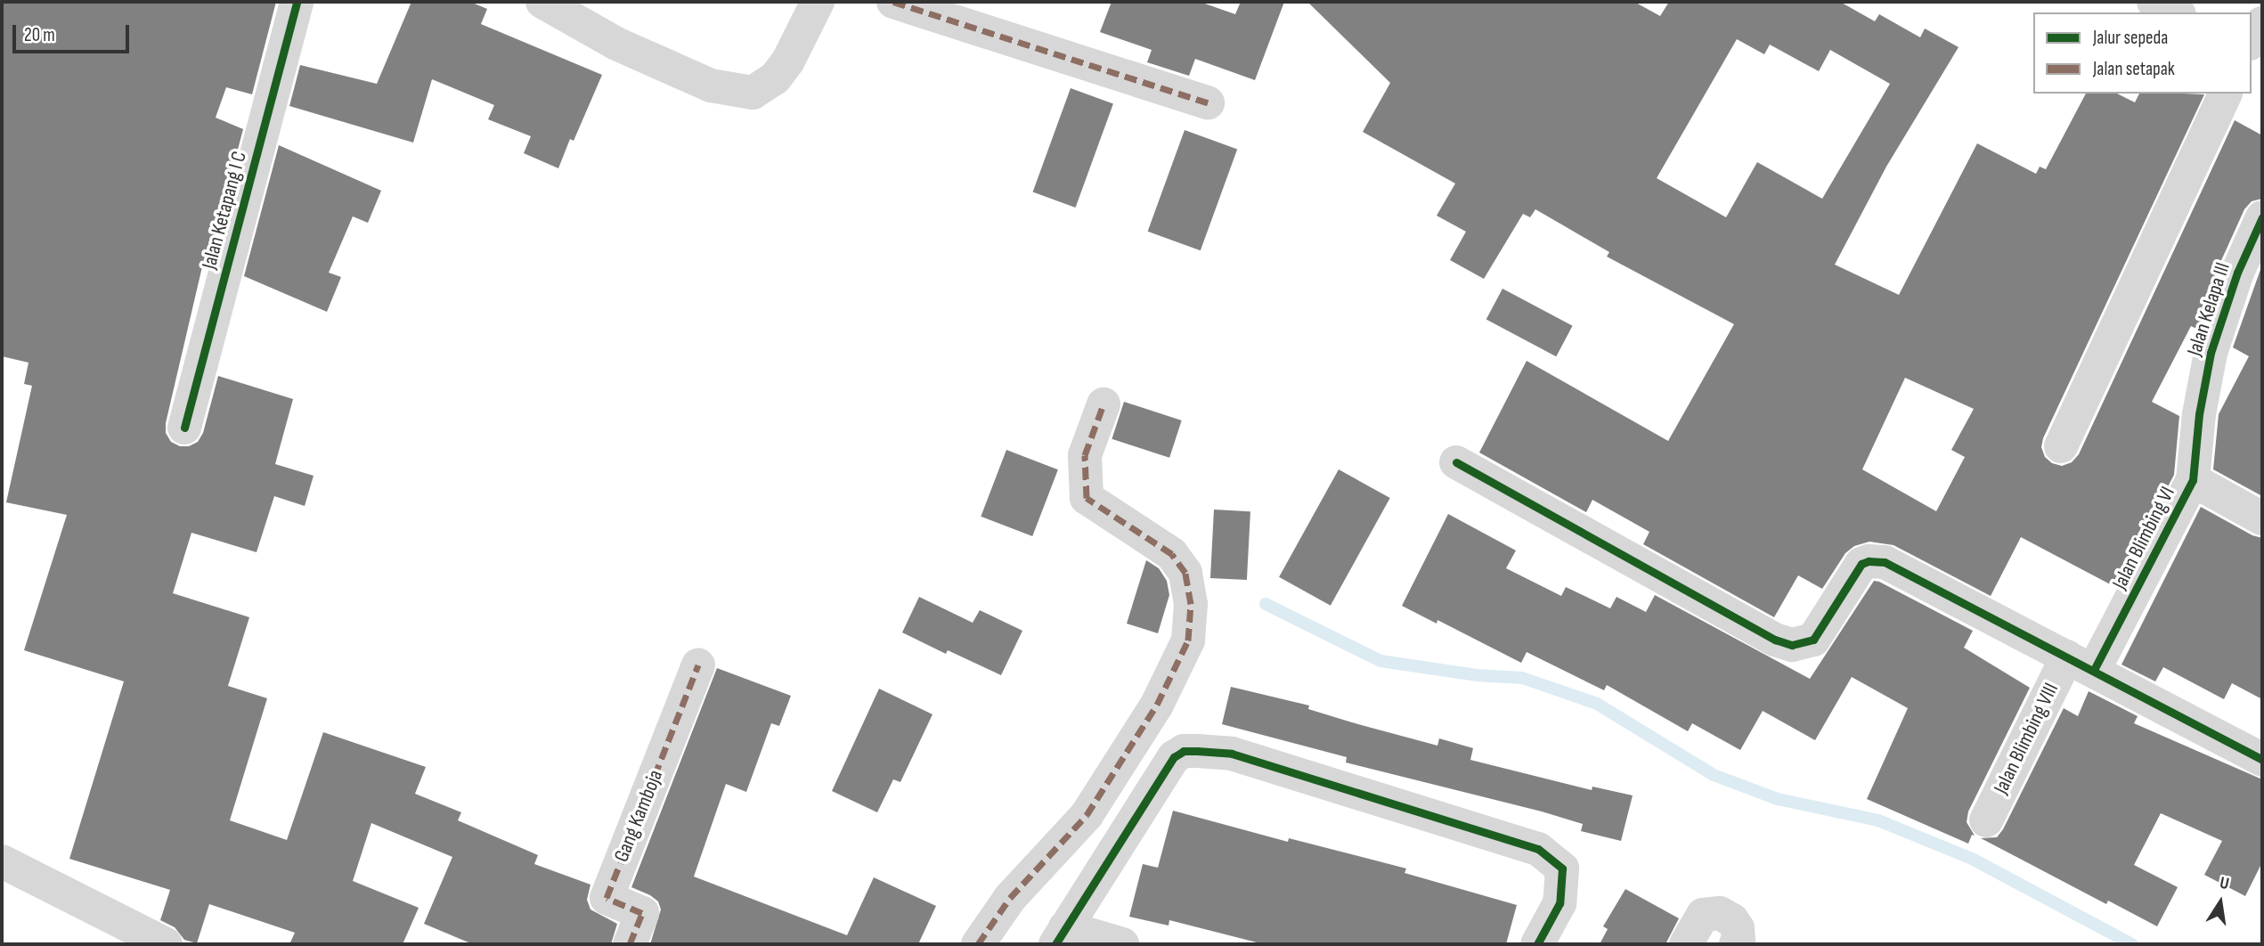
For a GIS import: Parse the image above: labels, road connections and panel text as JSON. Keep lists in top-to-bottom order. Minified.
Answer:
{"streets":{"street":["Jalan Ketapang I C","Jalan Kelapa III","Jalan Blimbing VI","Jalan Blimbing VIII","Gang Kamboja"]},"crossings":[["Jalan Kelapa III","Jalan Blimbing VI"],["Jalan Blimbing VI","Jalan Blimbing VIII"]],"legend":["Jalur sepeda","Jalan setapak"],"scale_bar":"20 m","north":"top"}
